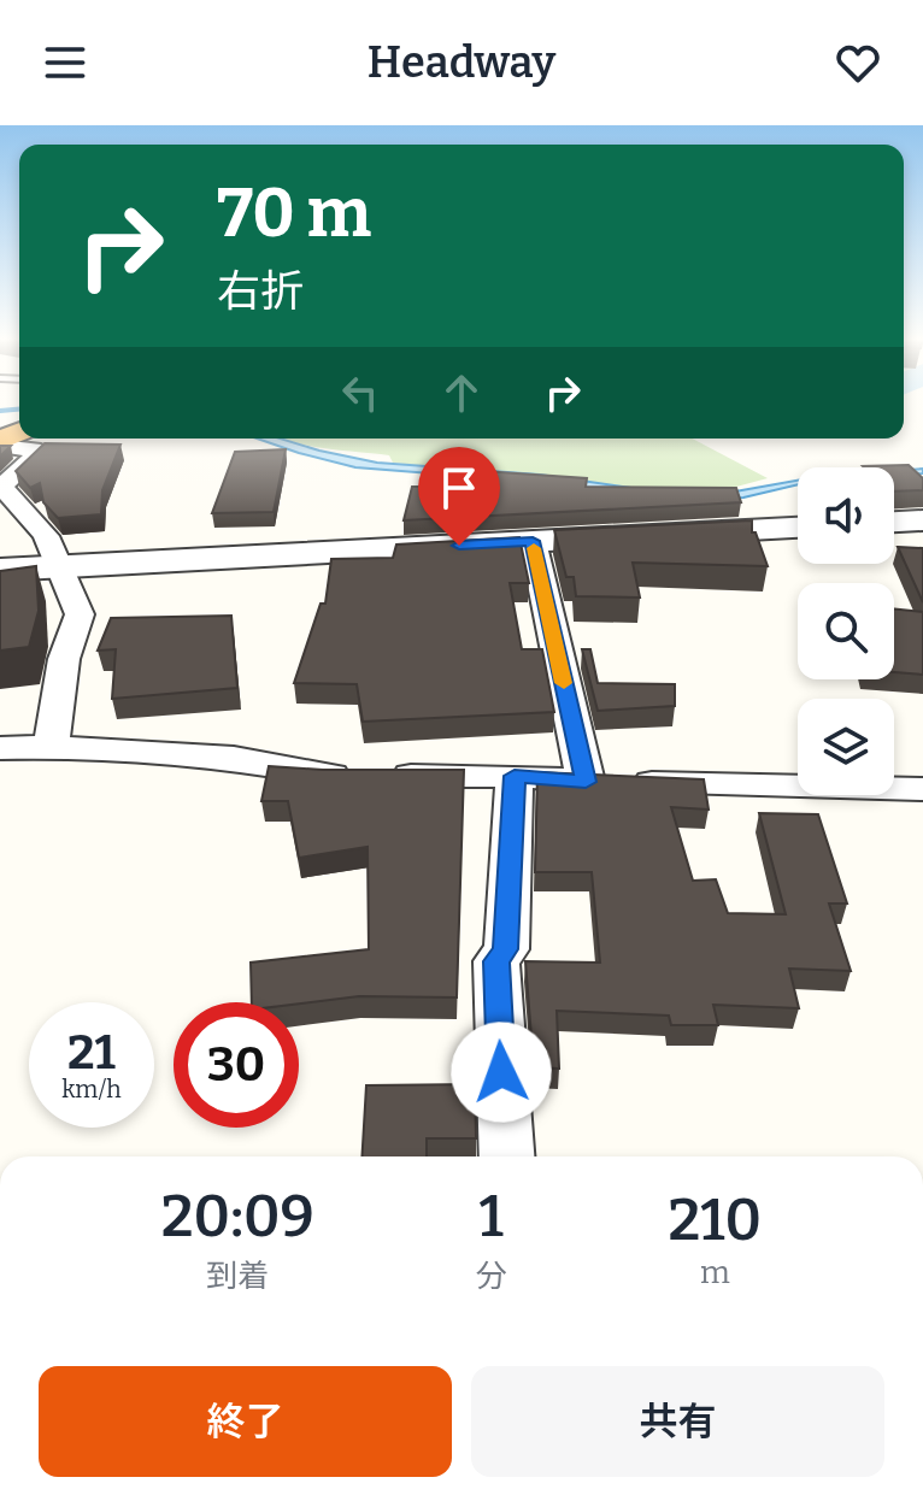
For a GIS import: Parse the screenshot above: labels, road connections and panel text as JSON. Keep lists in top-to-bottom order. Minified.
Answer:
{"page":{"header":"Headway","turn":["70 m","右折"],"speed":"21 km/h","limit":"30","eta":["20:09","到着","1","分","210","m"],"buttons":["終了","共有"]}}
